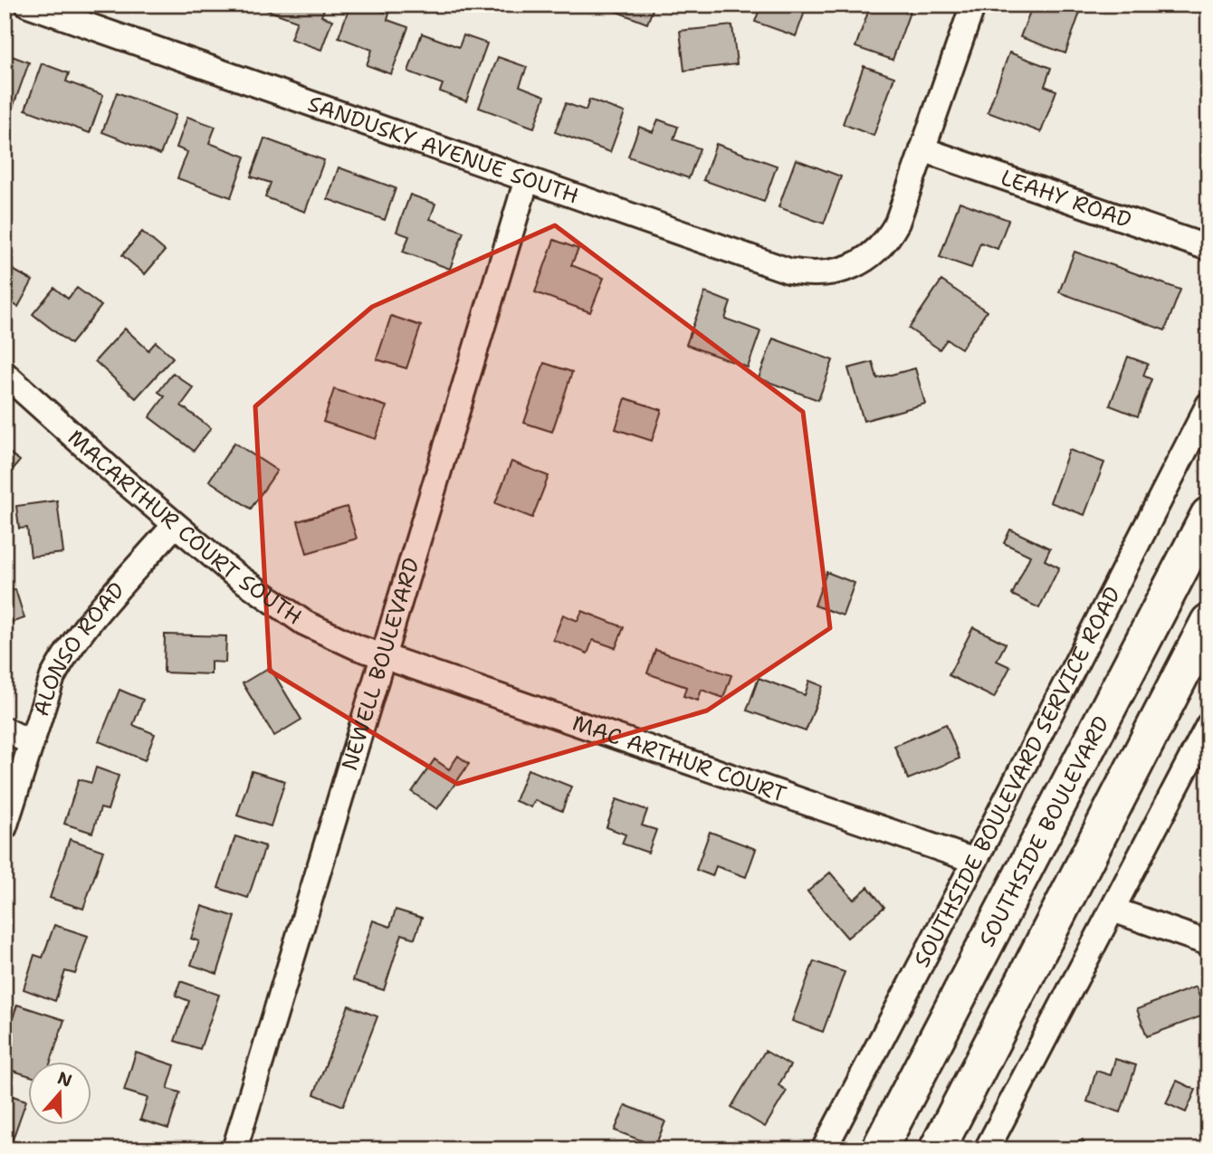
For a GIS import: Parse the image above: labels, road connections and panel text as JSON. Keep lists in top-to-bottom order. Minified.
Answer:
{"streets":{"highway":["SOUTHSIDE BOULEVARD"],"street":["SANDUSKY AVENUE SOUTH","LEAHY ROAD","MACARTHUR COURT SOUTH","ALONSO ROAD","NEWELL BOULEVARD","MAC ARTHUR COURT","SOUTHSIDE BOULEVARD SERVICE ROAD"]},"crossings":[["SANDUSKY AVENUE SOUTH","LEAHY ROAD"],["SANDUSKY AVENUE SOUTH","NEWELL BOULEVARD"],["MACARTHUR COURT SOUTH","ALONSO ROAD"],["MACARTHUR COURT SOUTH","NEWELL BOULEVARD"],["MACARTHUR COURT SOUTH","MAC ARTHUR COURT"],["NEWELL BOULEVARD","MAC ARTHUR COURT"],["MAC ARTHUR COURT","SOUTHSIDE BOULEVARD SERVICE ROAD"]],"north":"top"}
